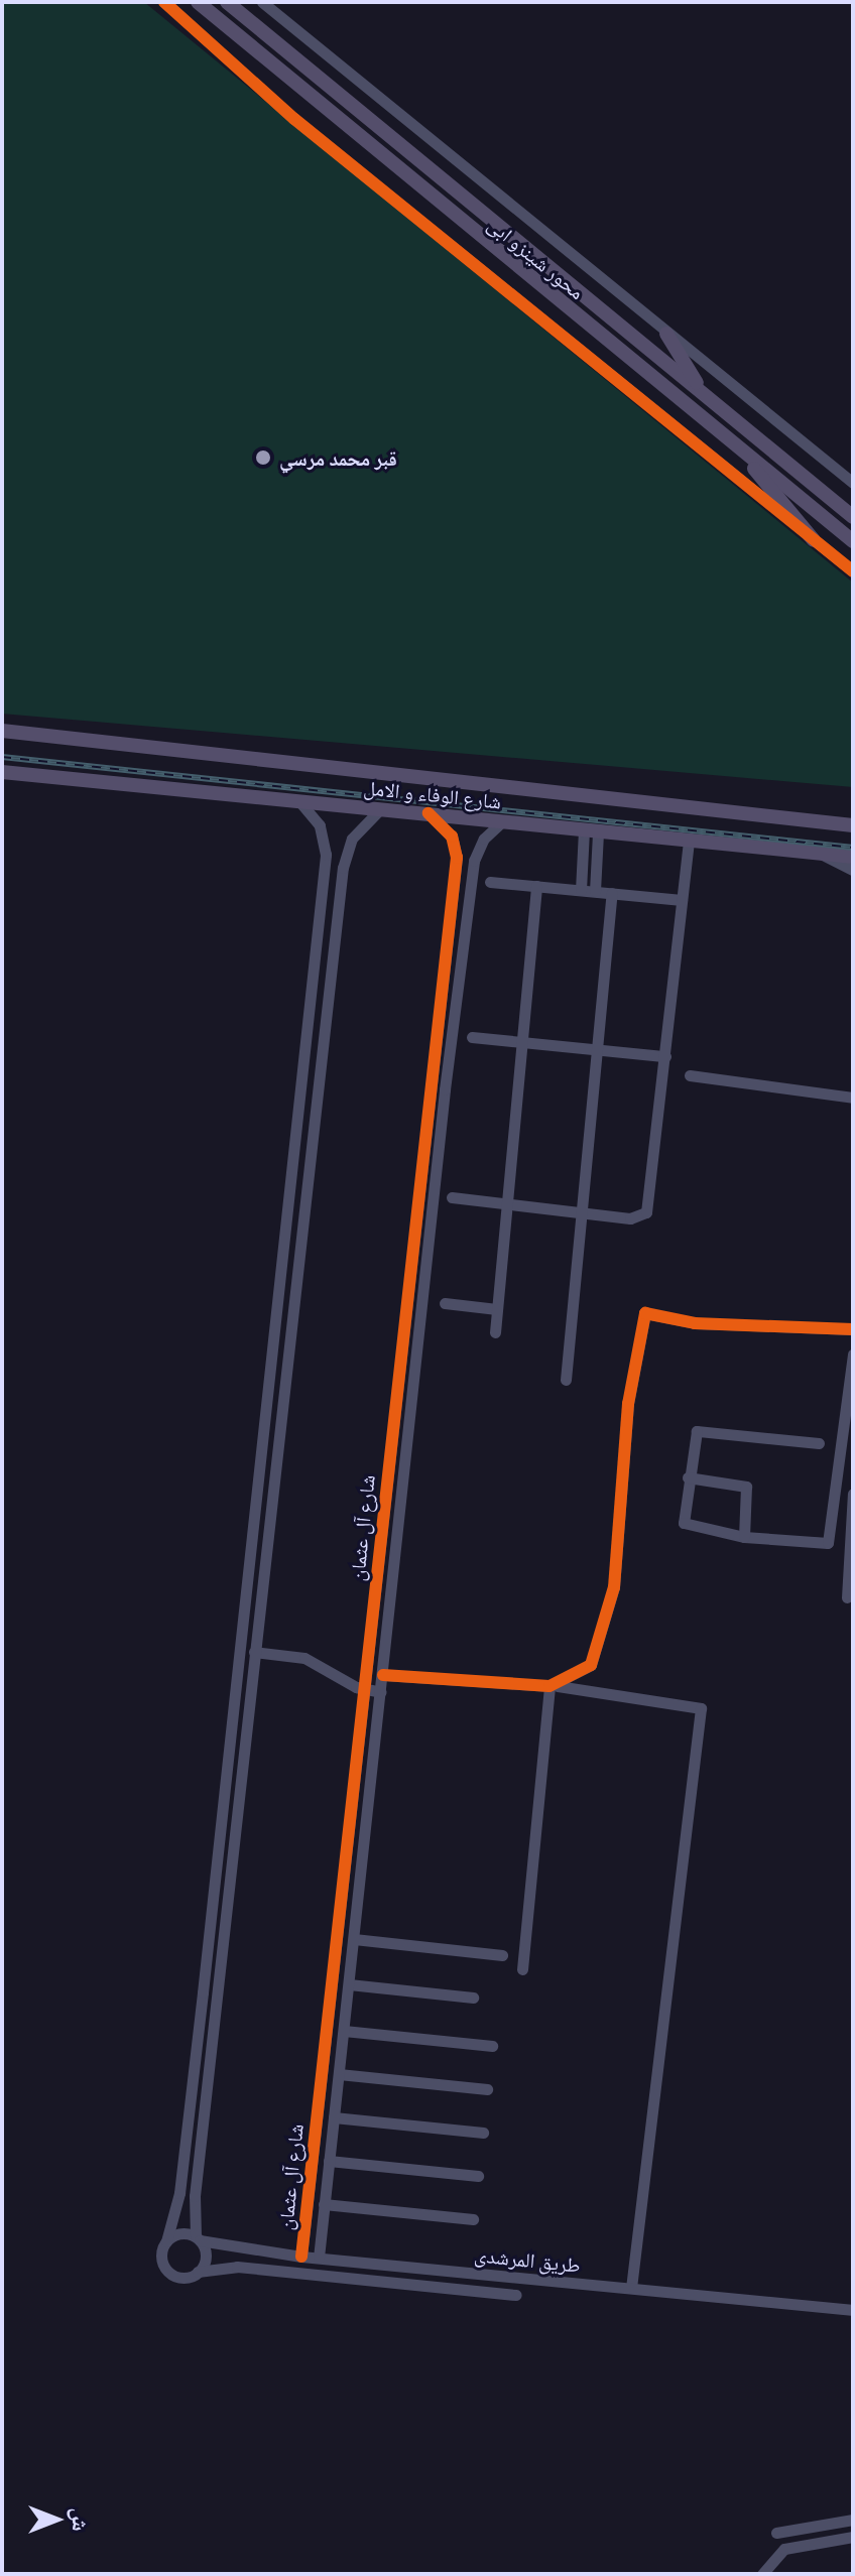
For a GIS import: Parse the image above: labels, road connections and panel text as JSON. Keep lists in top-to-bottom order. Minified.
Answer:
{"streets":{"main road":["محور شينزو ابى","شارع الوفاء و الامل"],"street":["شارع آل عثمان","طريق المرشدى"]},"crossings":[["شارع آل عثمان","طريق المرشدى"]],"places":["قبر محمد مرسي"],"north":"right"}
